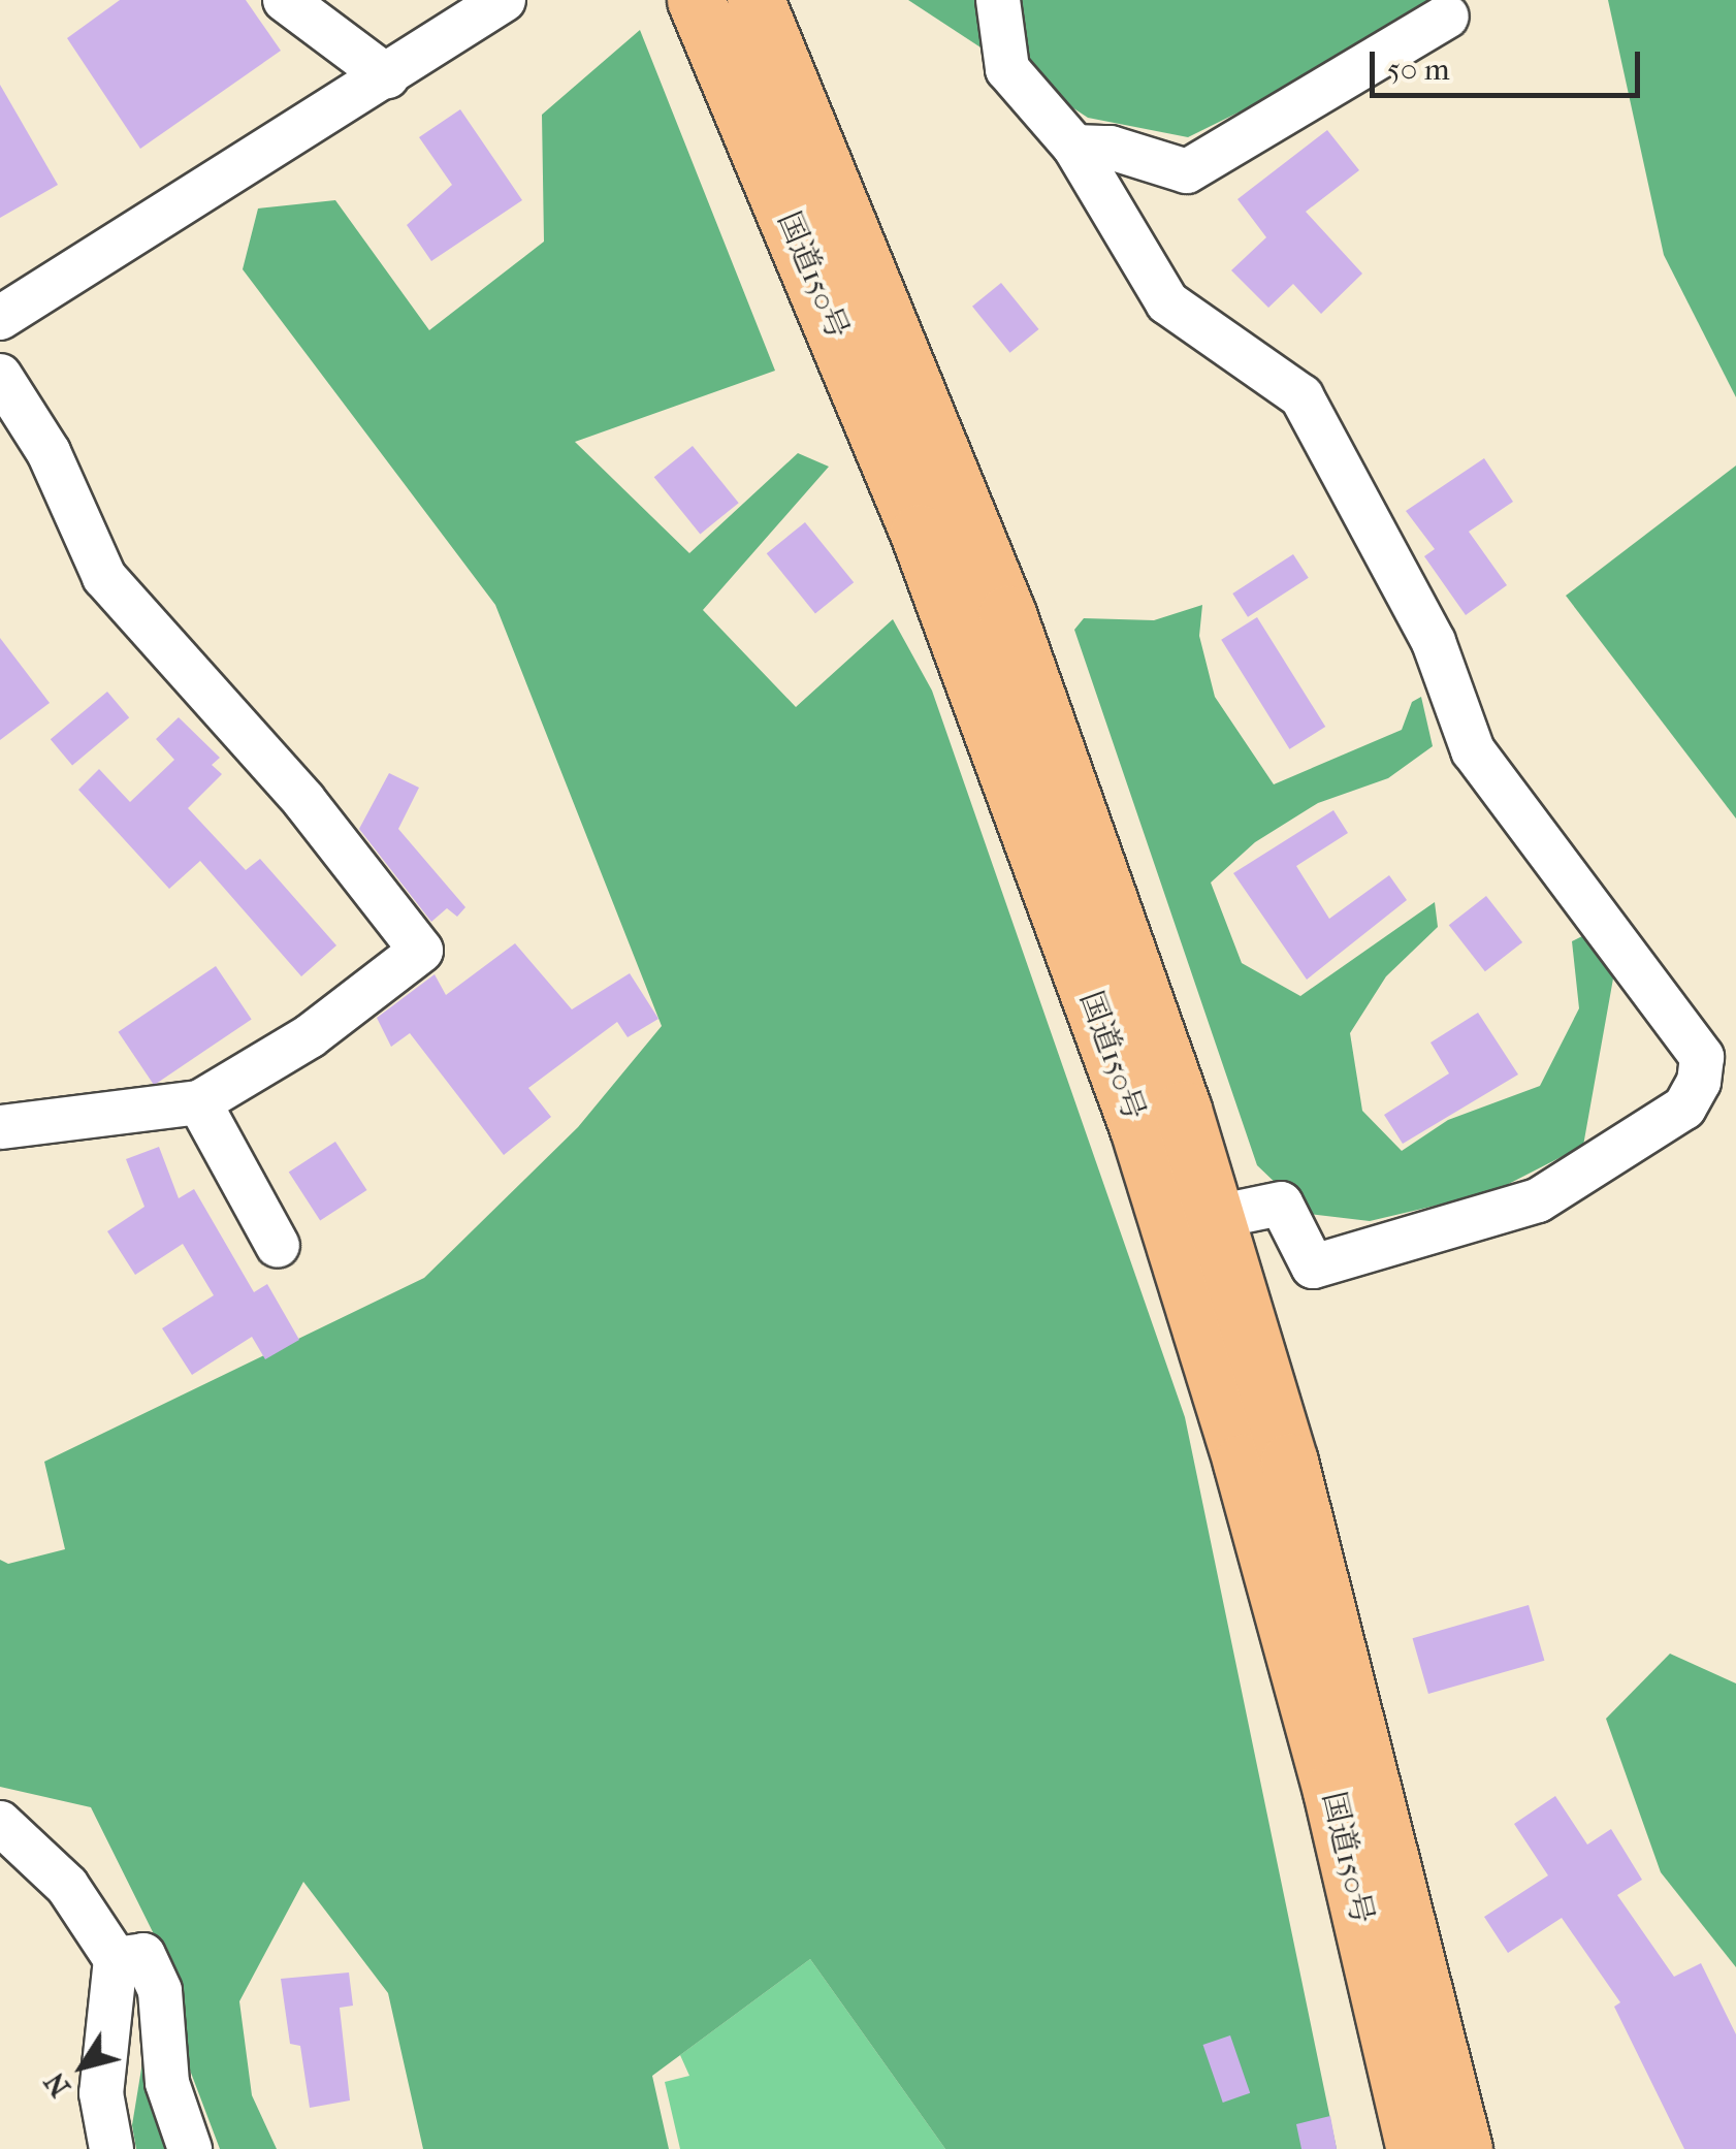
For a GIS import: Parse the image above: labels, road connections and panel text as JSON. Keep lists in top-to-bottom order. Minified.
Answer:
{"streets":{"highway":["国道150号"]},"scale_bar":"50 m","north":"bottom left"}
